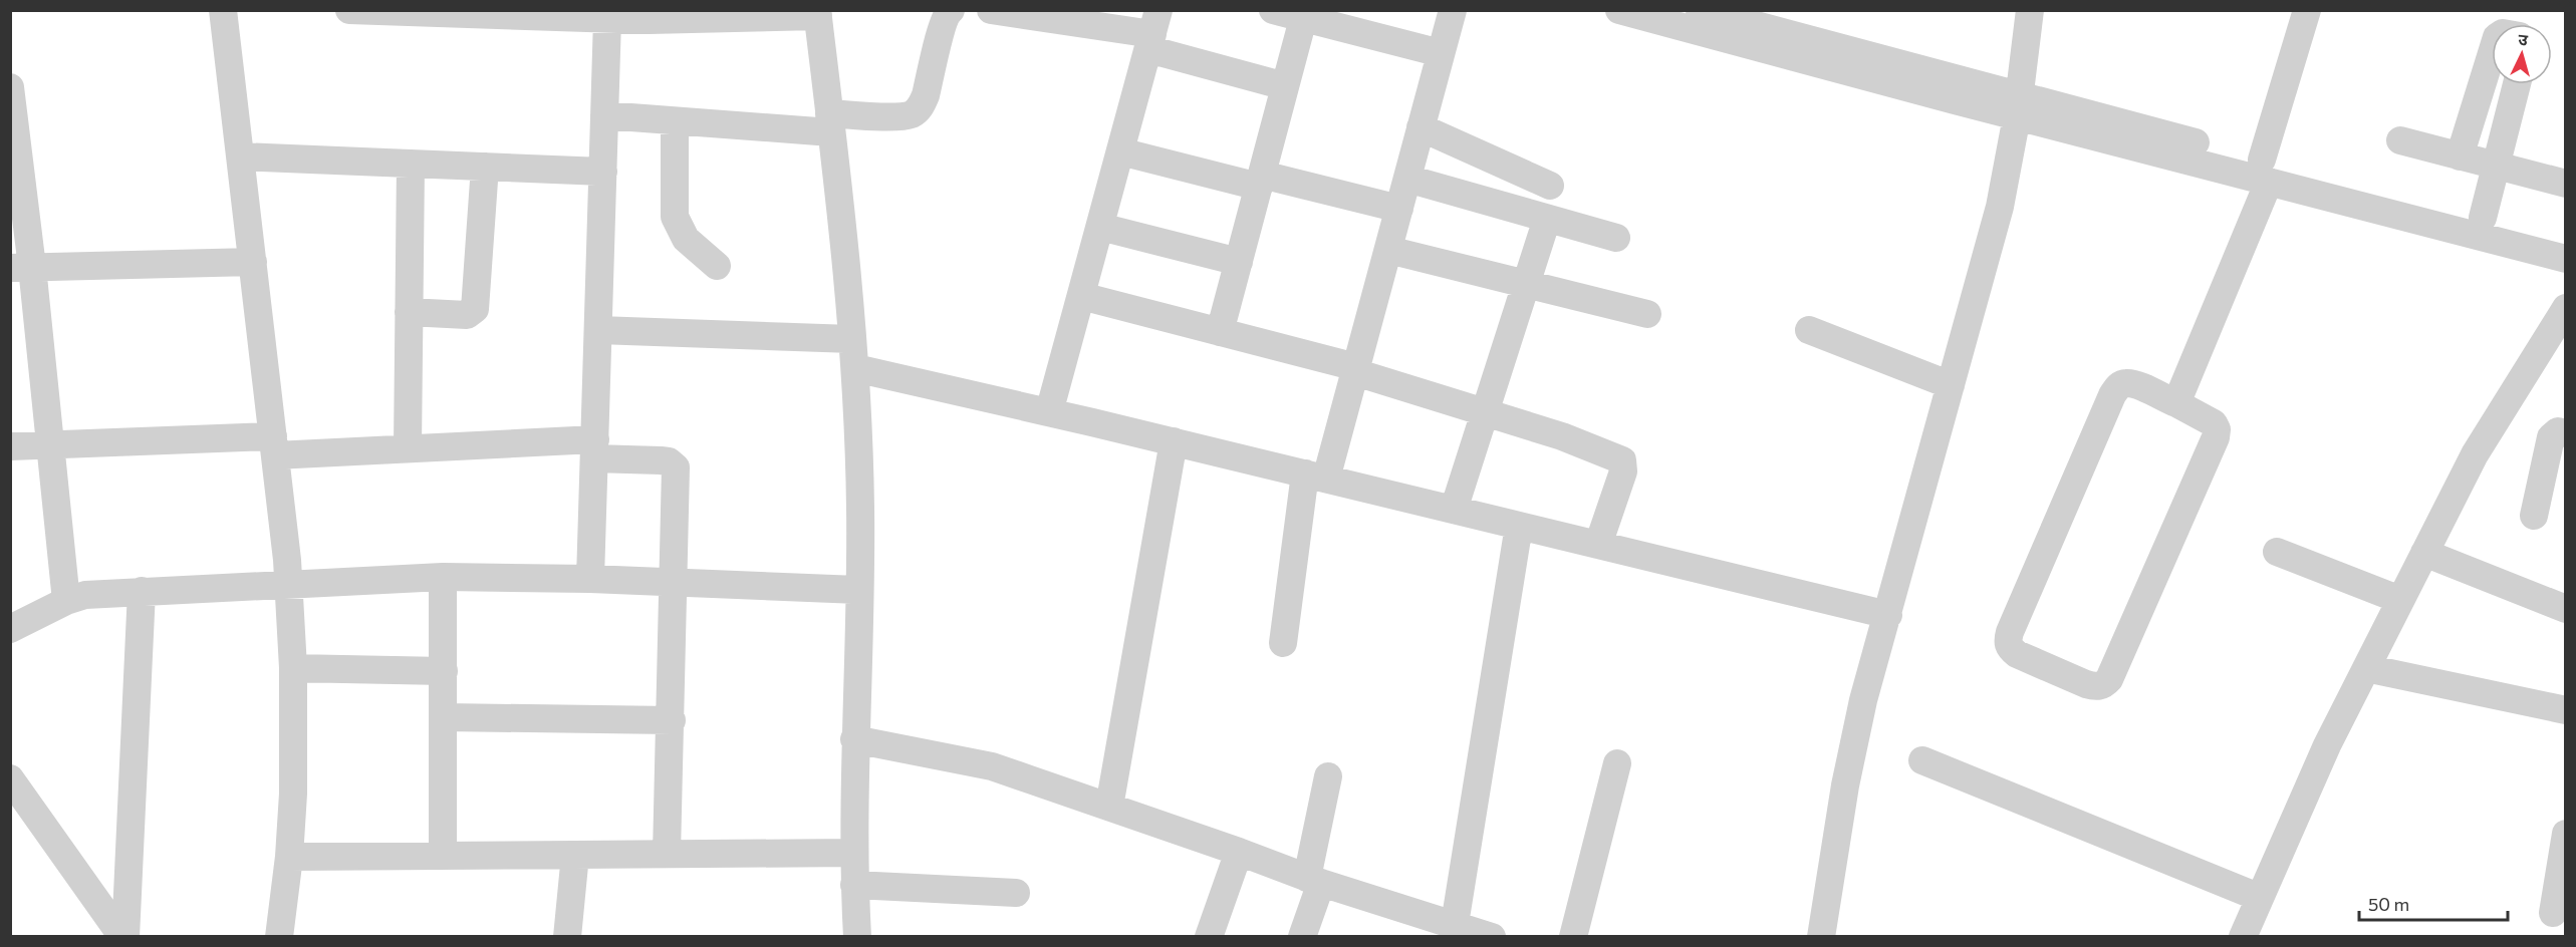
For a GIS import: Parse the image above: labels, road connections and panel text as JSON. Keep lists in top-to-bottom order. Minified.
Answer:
{"scale_bar":"50 m","north":"top"}
